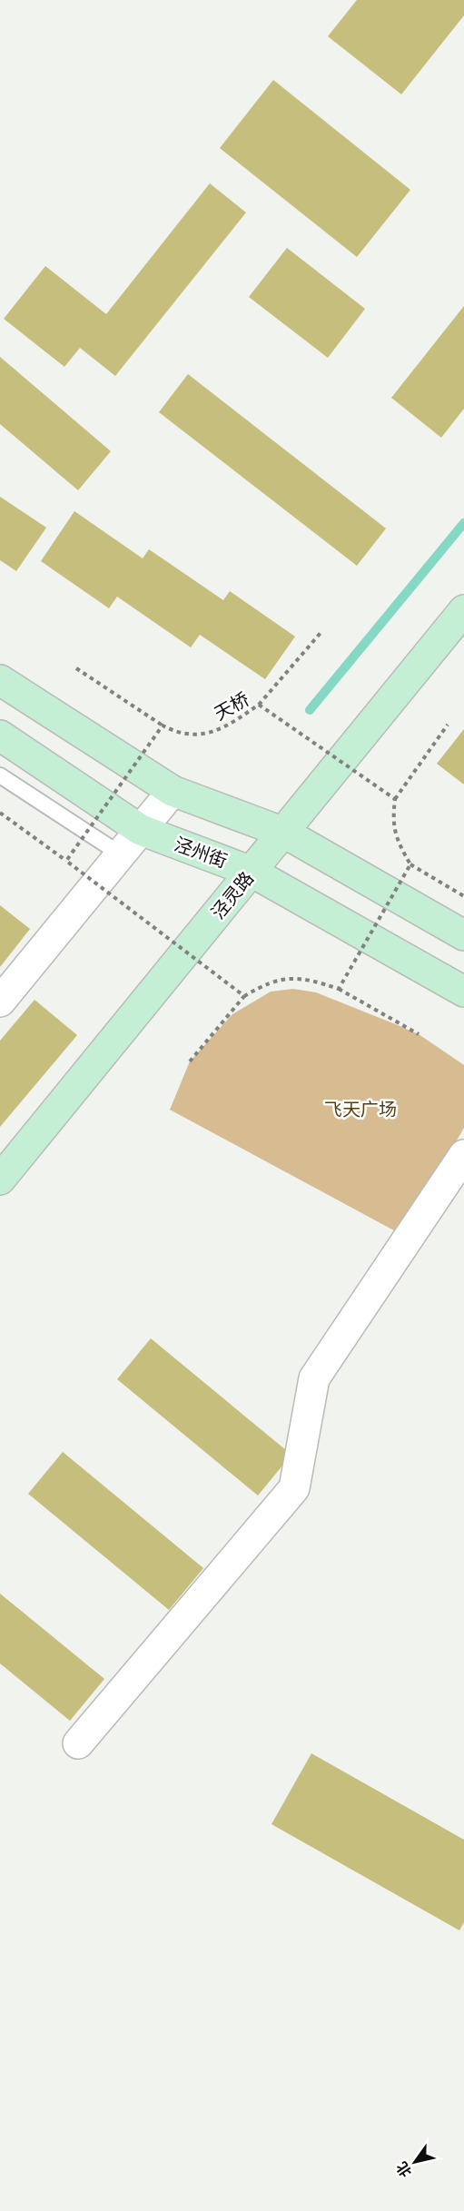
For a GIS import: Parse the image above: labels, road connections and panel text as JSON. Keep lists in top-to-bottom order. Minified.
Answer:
{"streets":{"main road":["泾州街","泾灵路"],"path":["天桥"]},"crossings":[["泾州街","泾灵路"]],"parks":["飞天广场"],"north":"bottom left"}
